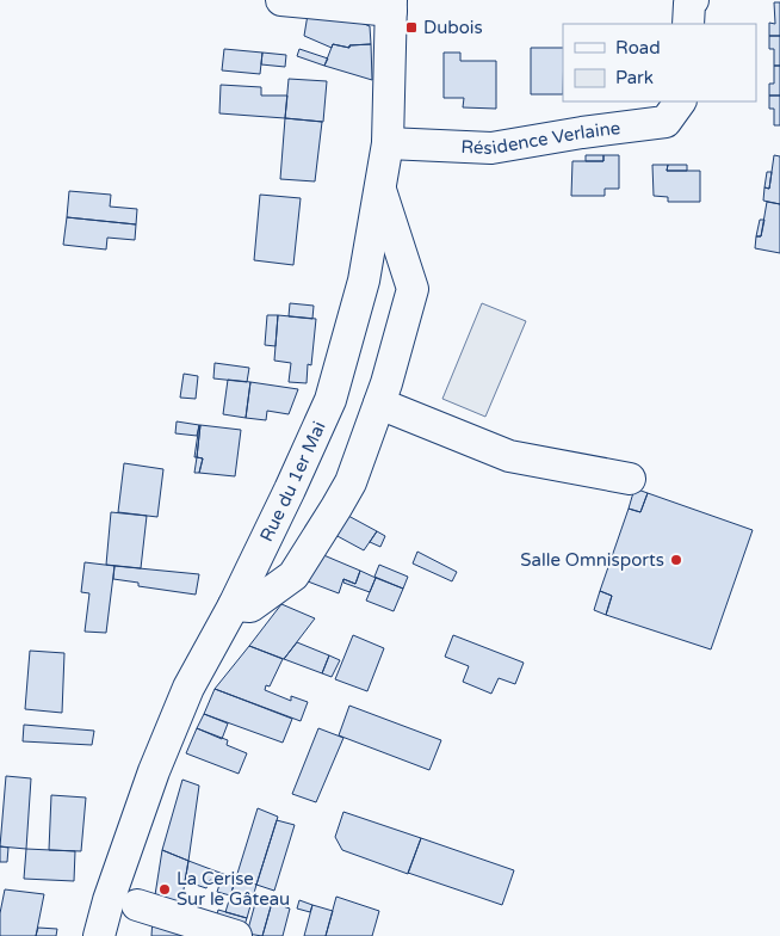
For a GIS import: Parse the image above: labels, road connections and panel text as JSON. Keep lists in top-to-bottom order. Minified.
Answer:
{"streets":{"street":["Résidence Verlaine","Rue du 1er Mai"]},"crossings":[["Résidence Verlaine","Rue du 1er Mai"]],"places":{"transit":["Dubois"],"other":["Salle Omnisports","La Cerise Sur le Gâteau"]},"legend":["Road","Park"]}
